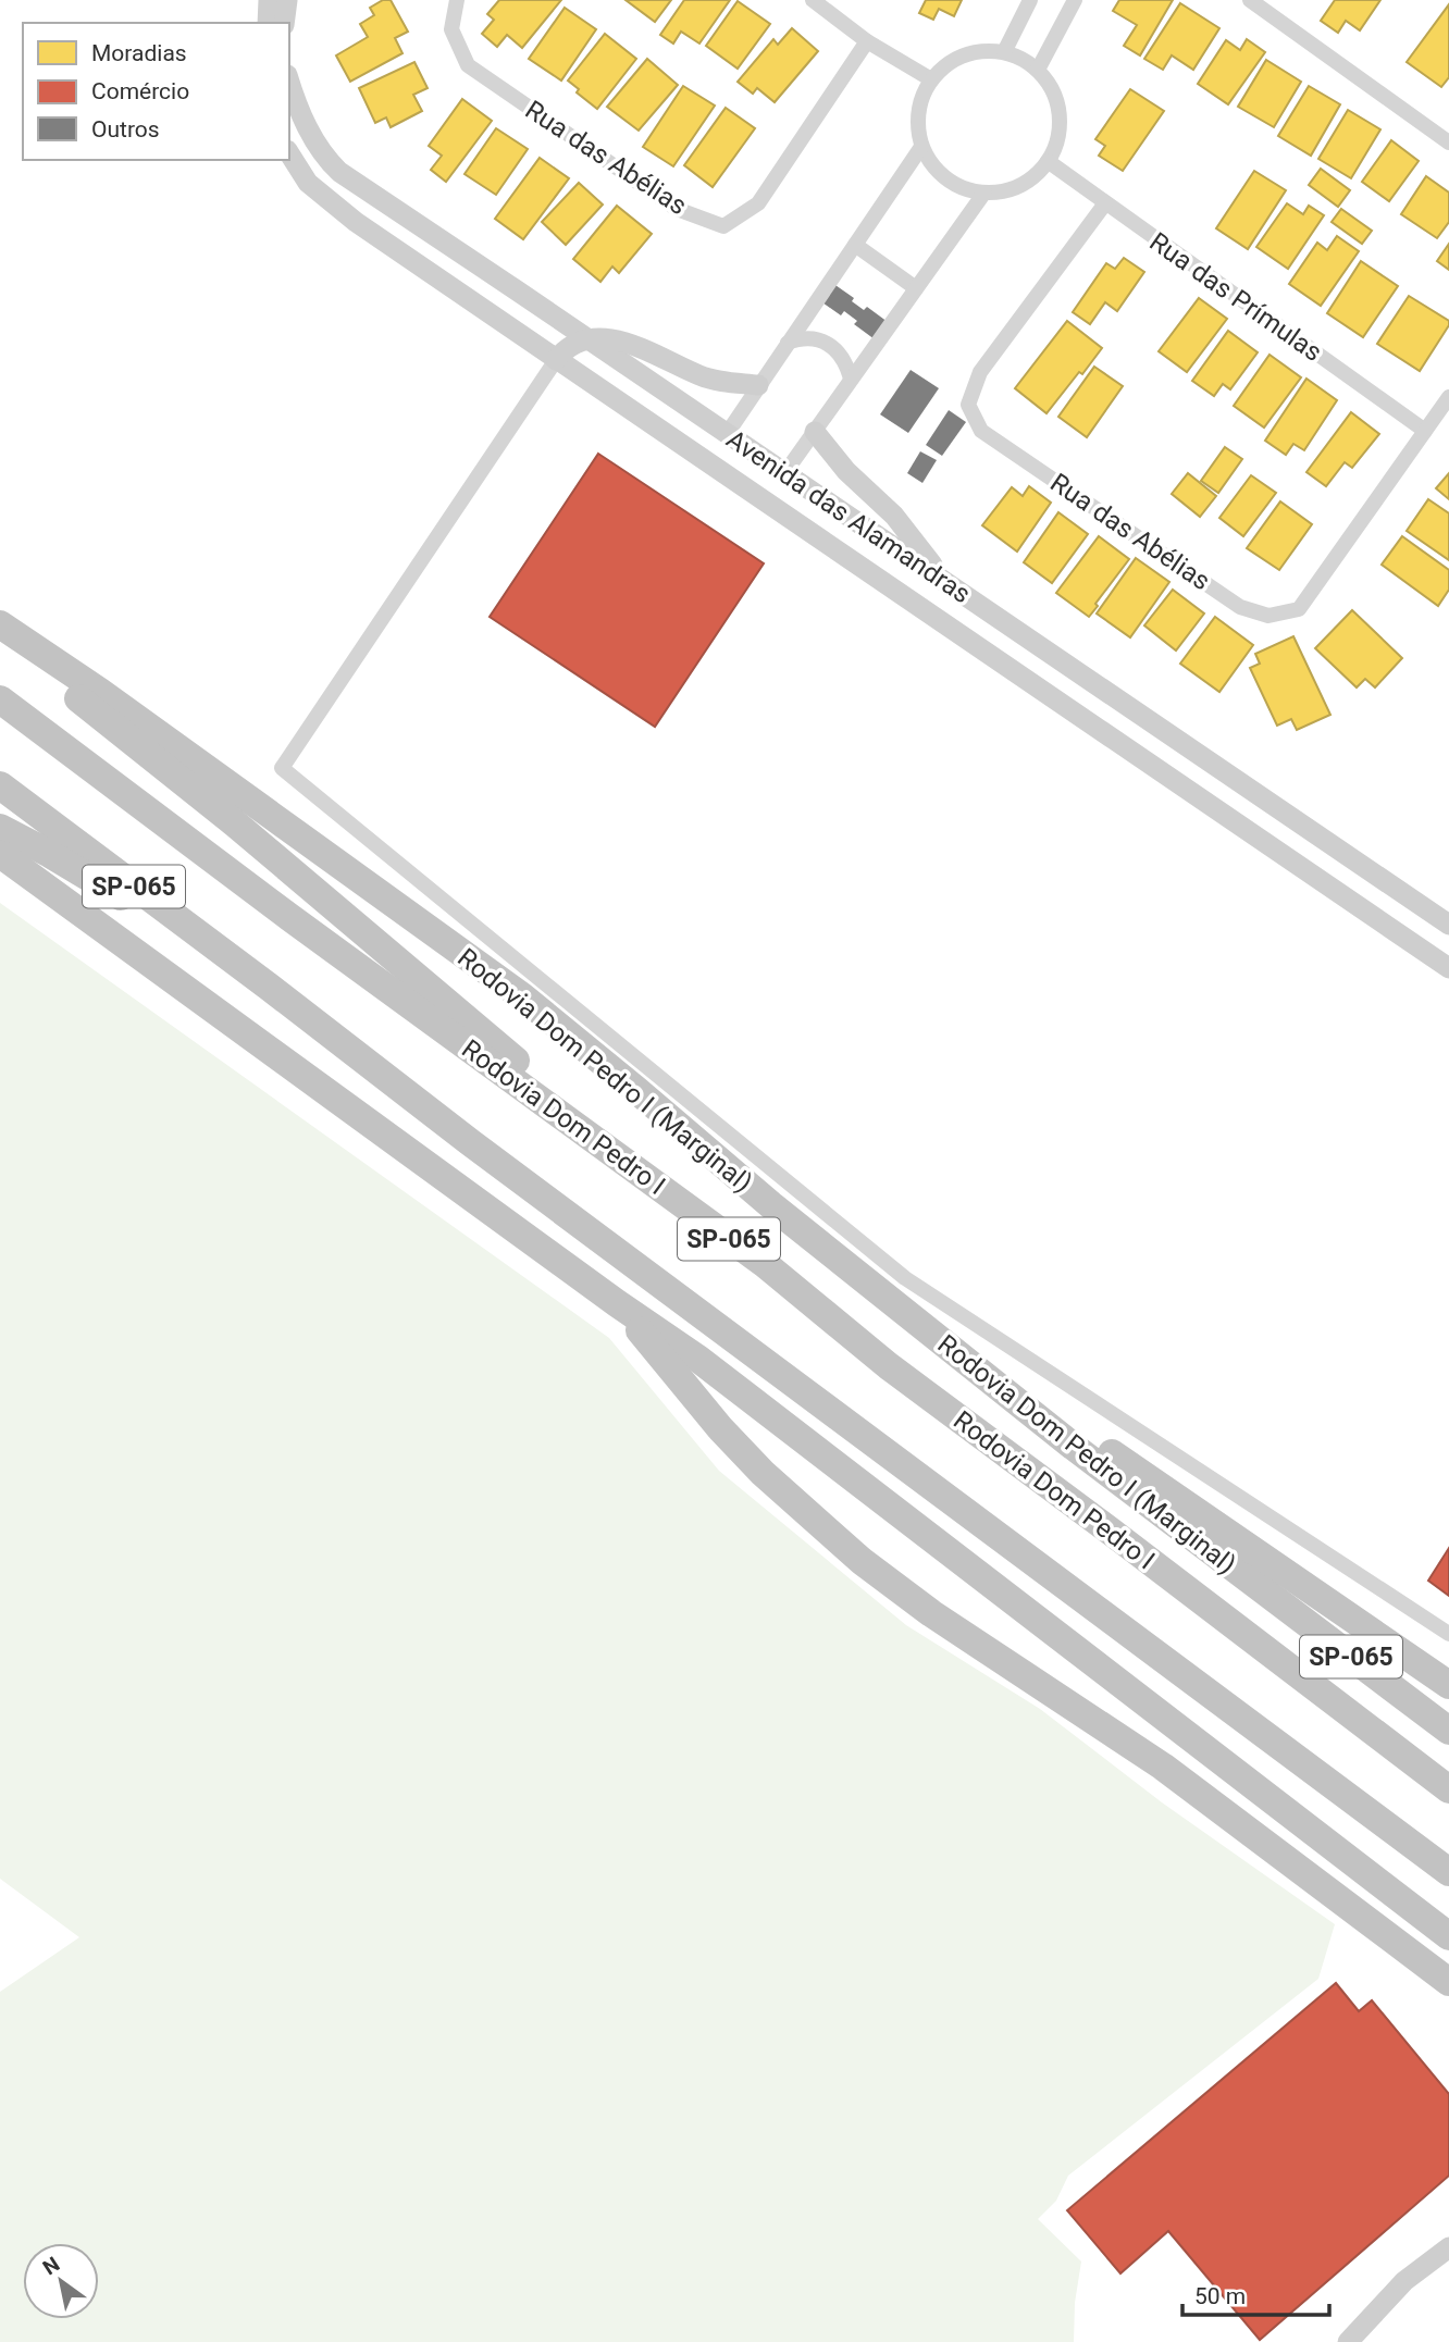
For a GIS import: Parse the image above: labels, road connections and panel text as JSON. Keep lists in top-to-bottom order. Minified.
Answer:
{"streets":{"highway":["SP-065","Rodovia Dom Pedro I (Marginal)","Rodovia Dom Pedro I"],"street":["Rua das Abélias","Rua das Prímulas","Avenida das Alamandras"]},"crossings":[["Rua das Abélias","Rua das Prímulas"]],"legend":["Moradias","Comércio","Outros"],"scale_bar":"50 m","north":"top left"}
